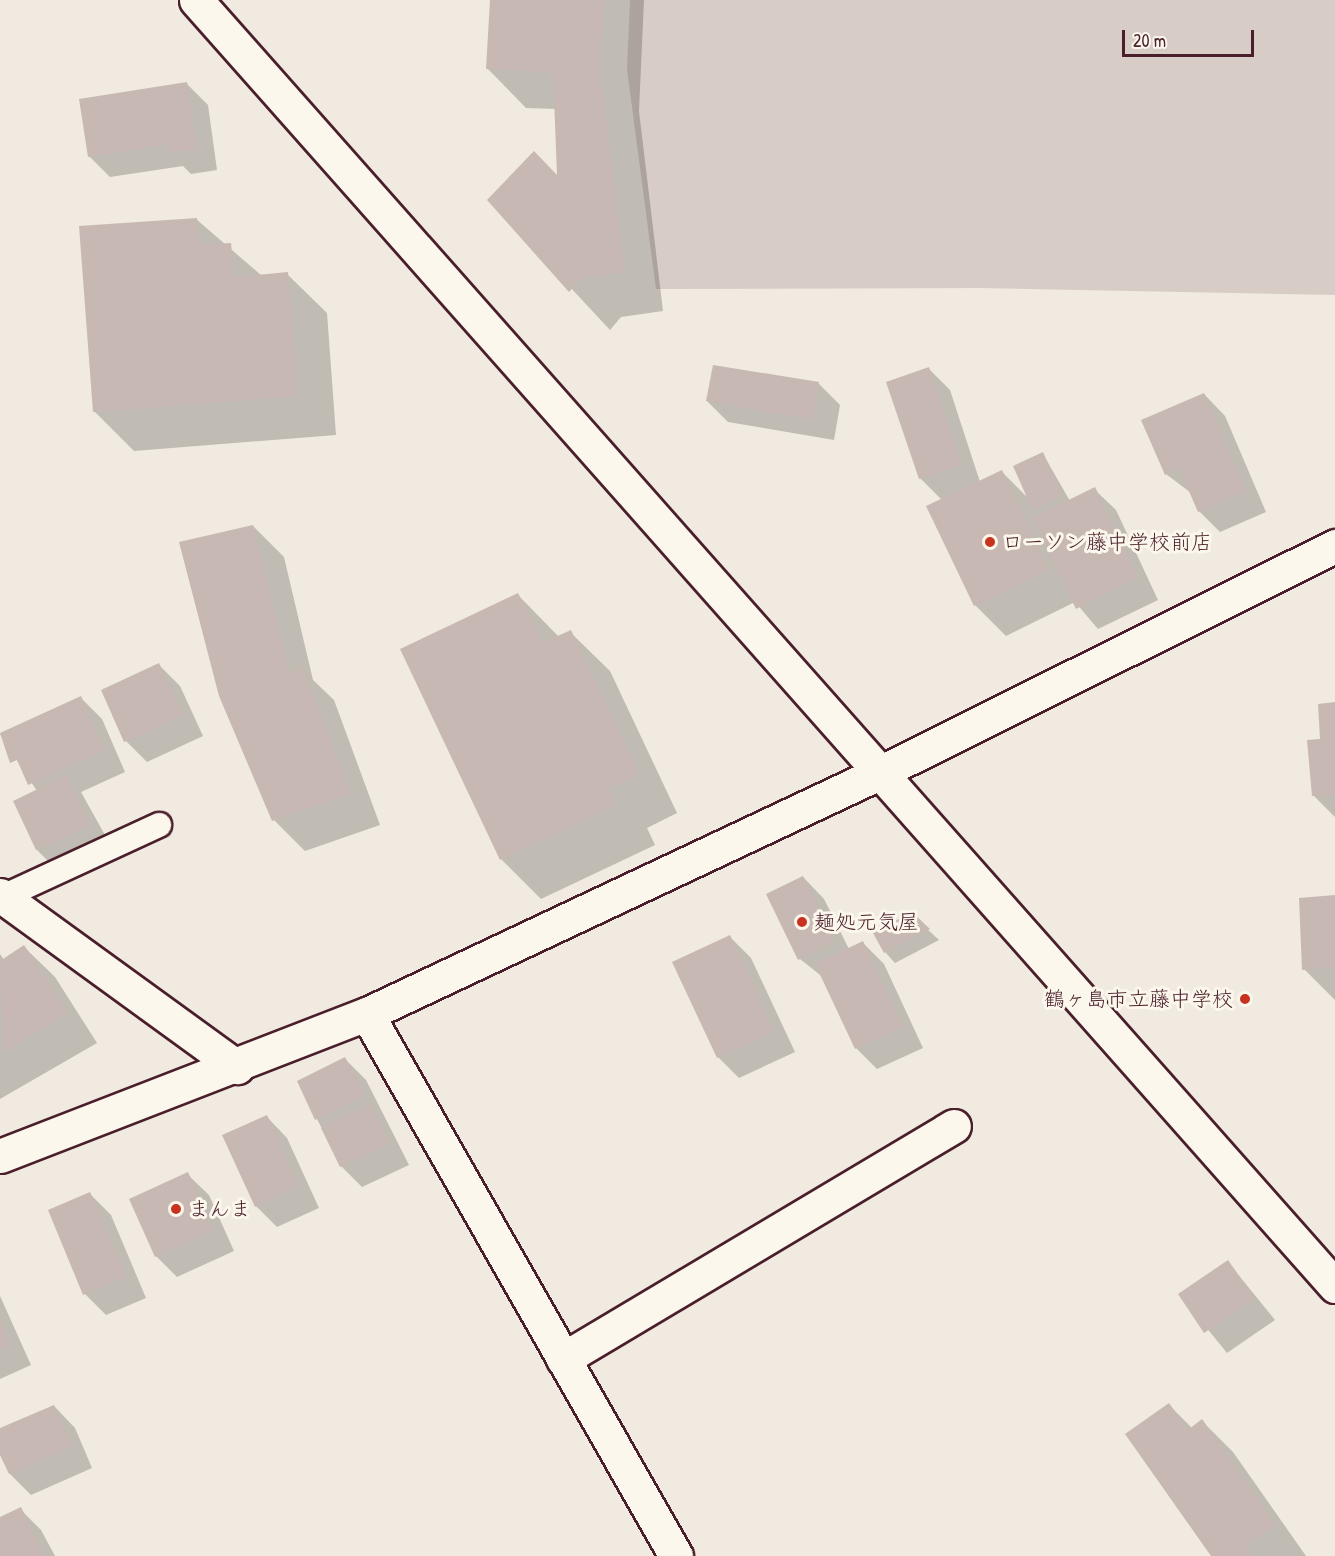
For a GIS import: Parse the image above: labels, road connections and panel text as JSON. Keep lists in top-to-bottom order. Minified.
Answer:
{"places":["ローソン藤中学校前店","麺処元気屋","鶴ヶ島市立藤中学校","まんま"],"scale_bar":"20 m"}
